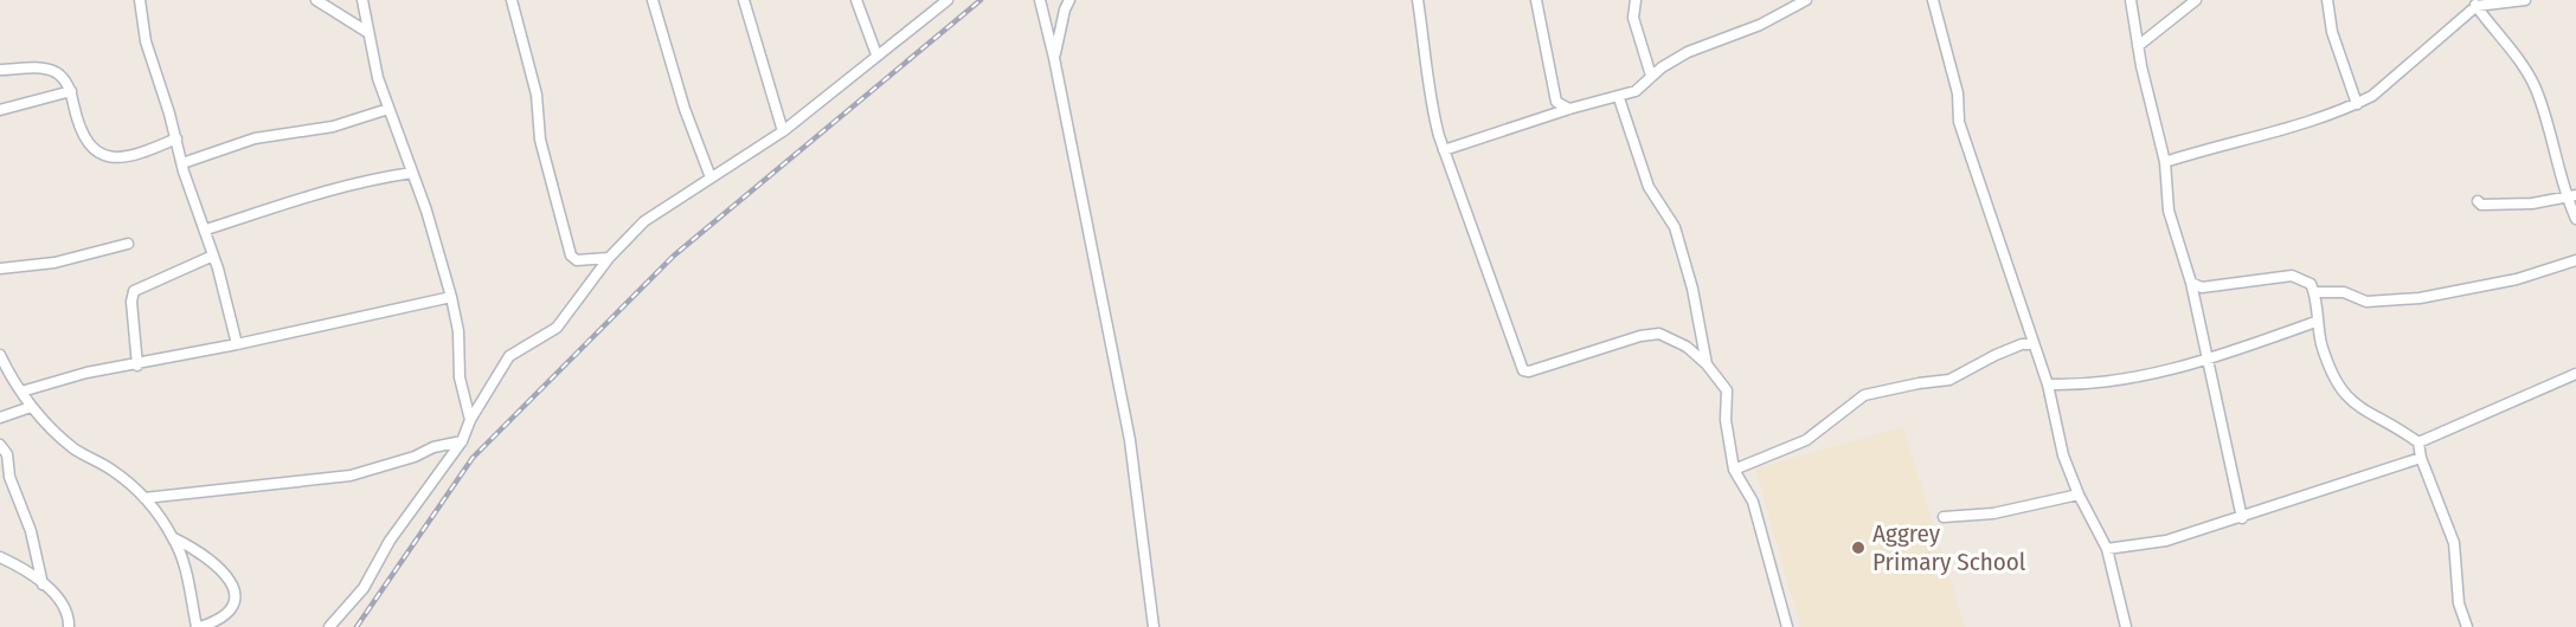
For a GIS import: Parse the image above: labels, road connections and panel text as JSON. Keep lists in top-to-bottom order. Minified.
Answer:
{"places":["Aggrey Primary School"]}
